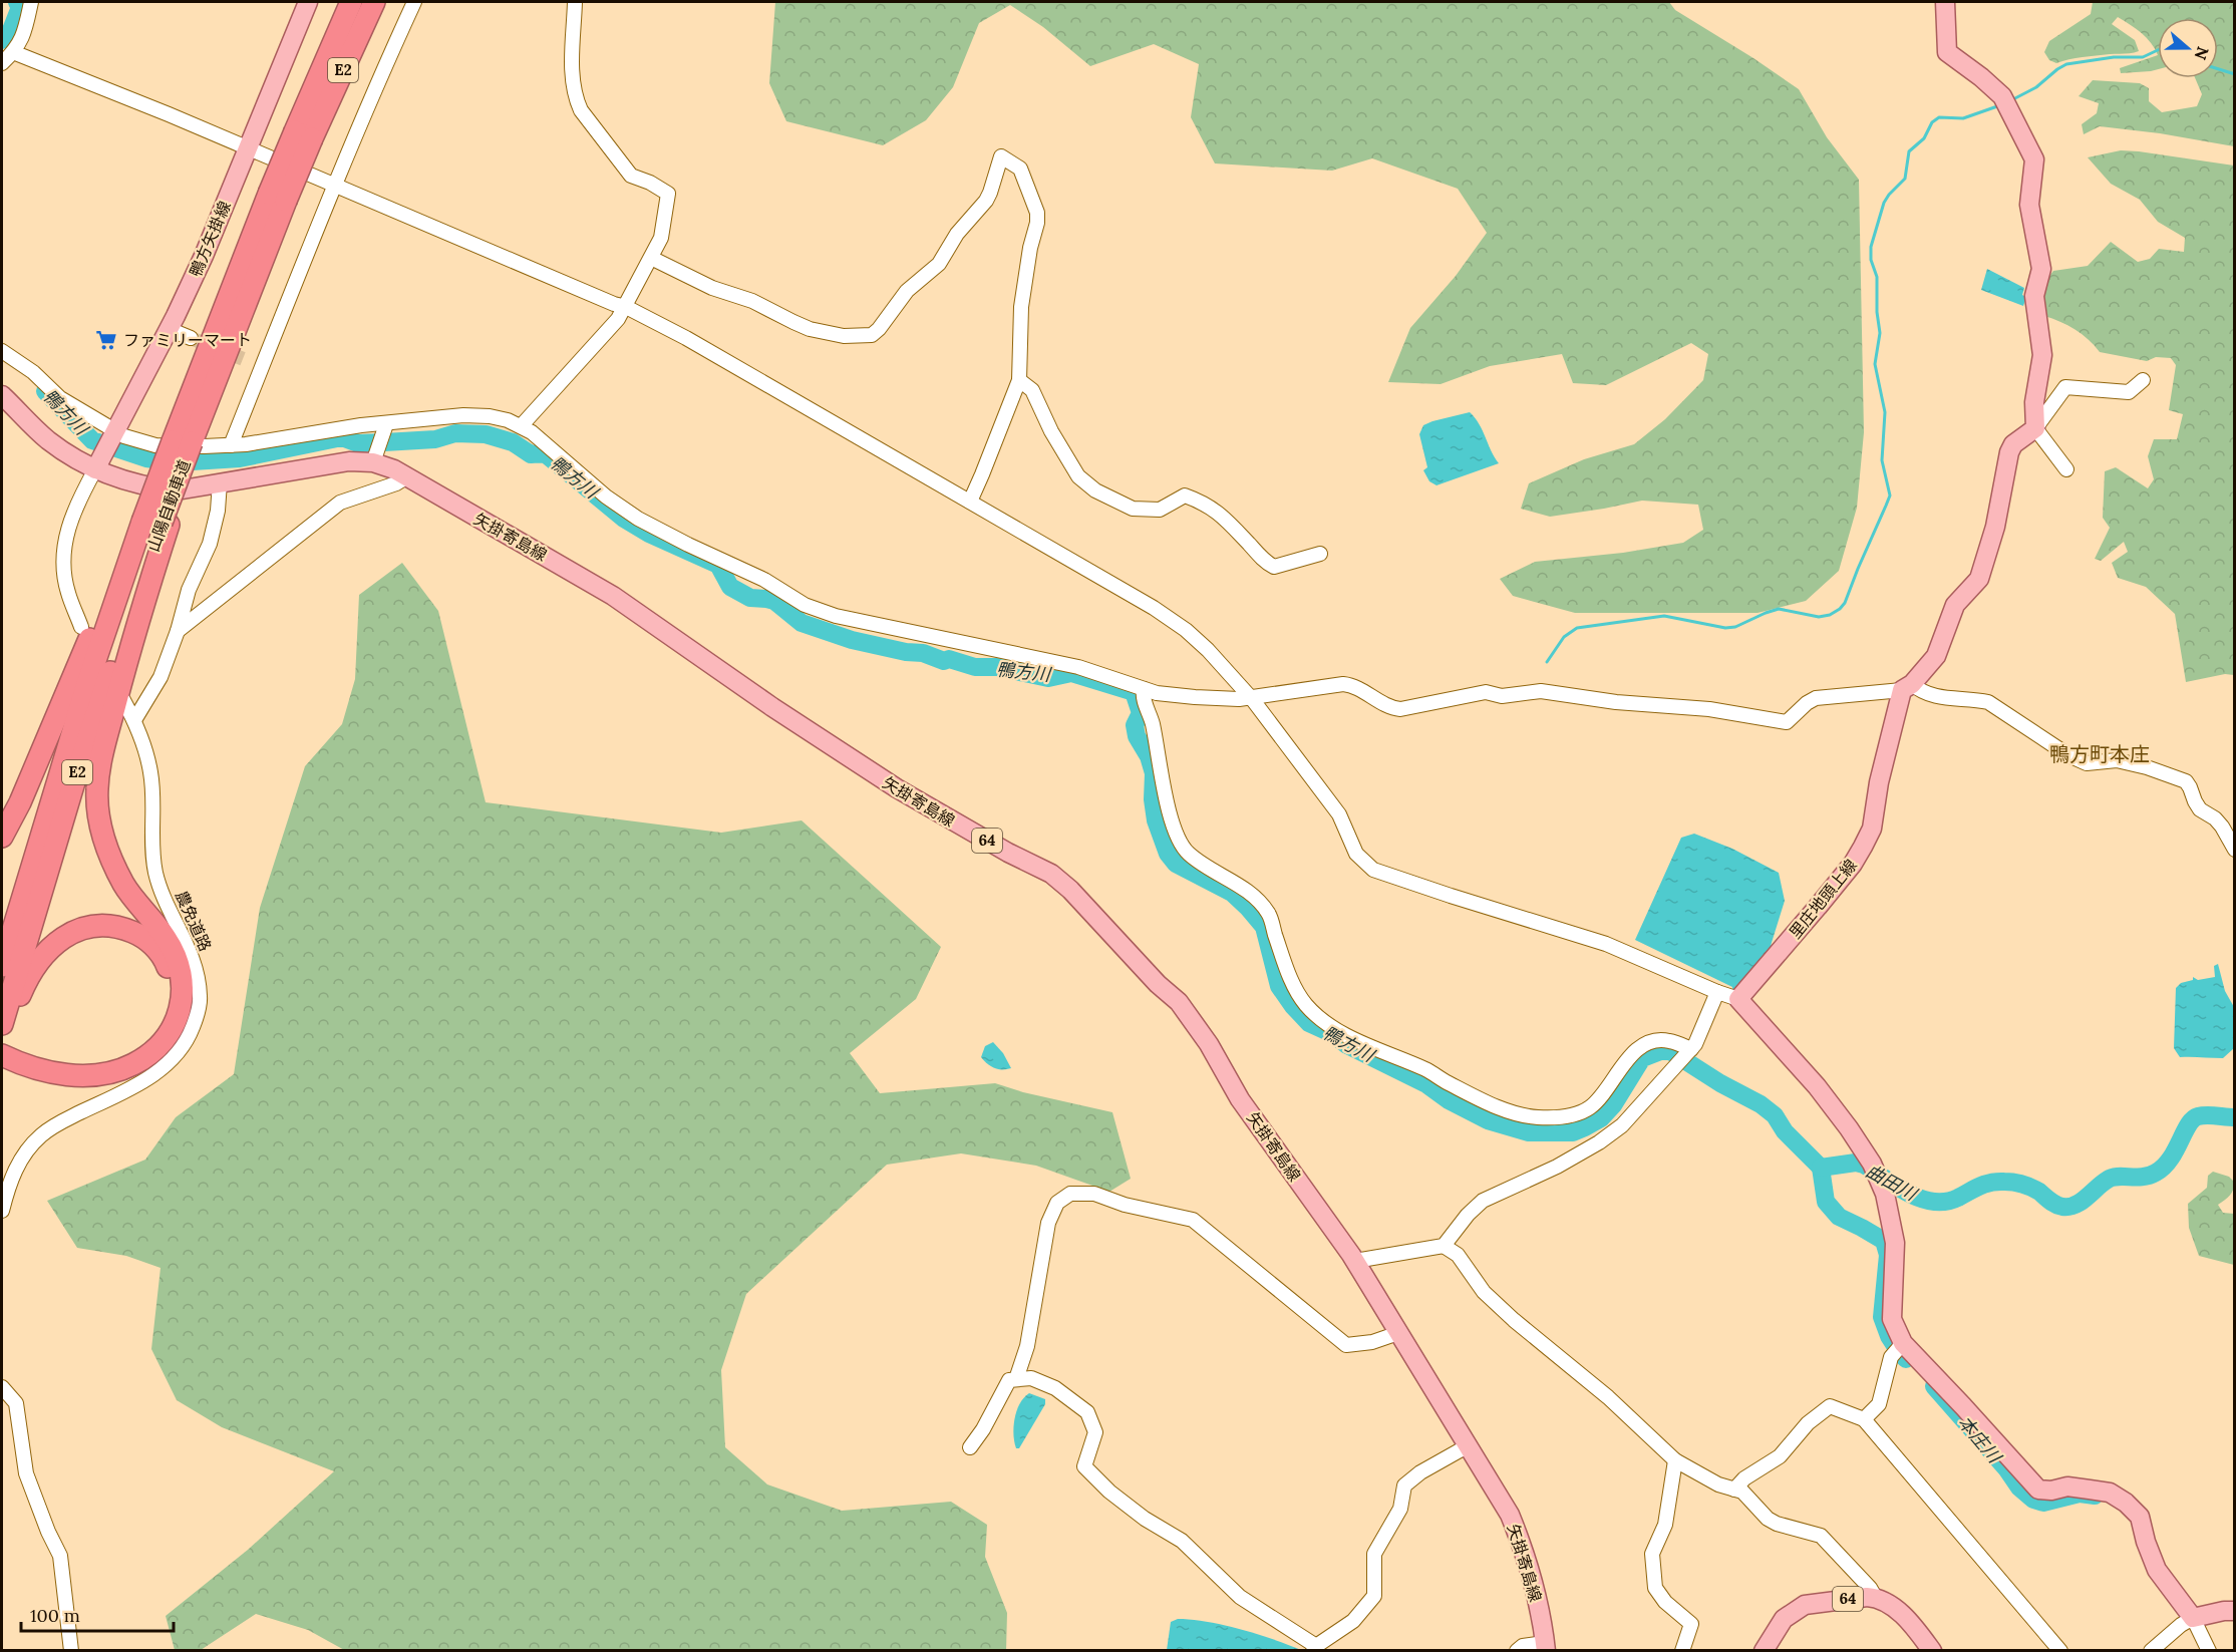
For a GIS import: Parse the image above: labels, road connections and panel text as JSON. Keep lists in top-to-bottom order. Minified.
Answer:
{"streets":{"highway":["E2","山陽自動車道"],"main road":["鴨方矢掛線","矢掛寄島線","64","里庄地頭上線"],"street":["農免道路"]},"crossings":[["鴨方矢掛線","矢掛寄島線"]],"districts":["鴨方町本庄"],"water":["鴨方川","曲田川","本庄川"],"places":{"supermarket":["ファミリーマート"]},"scale_bar":"100 m","north":"right"}
